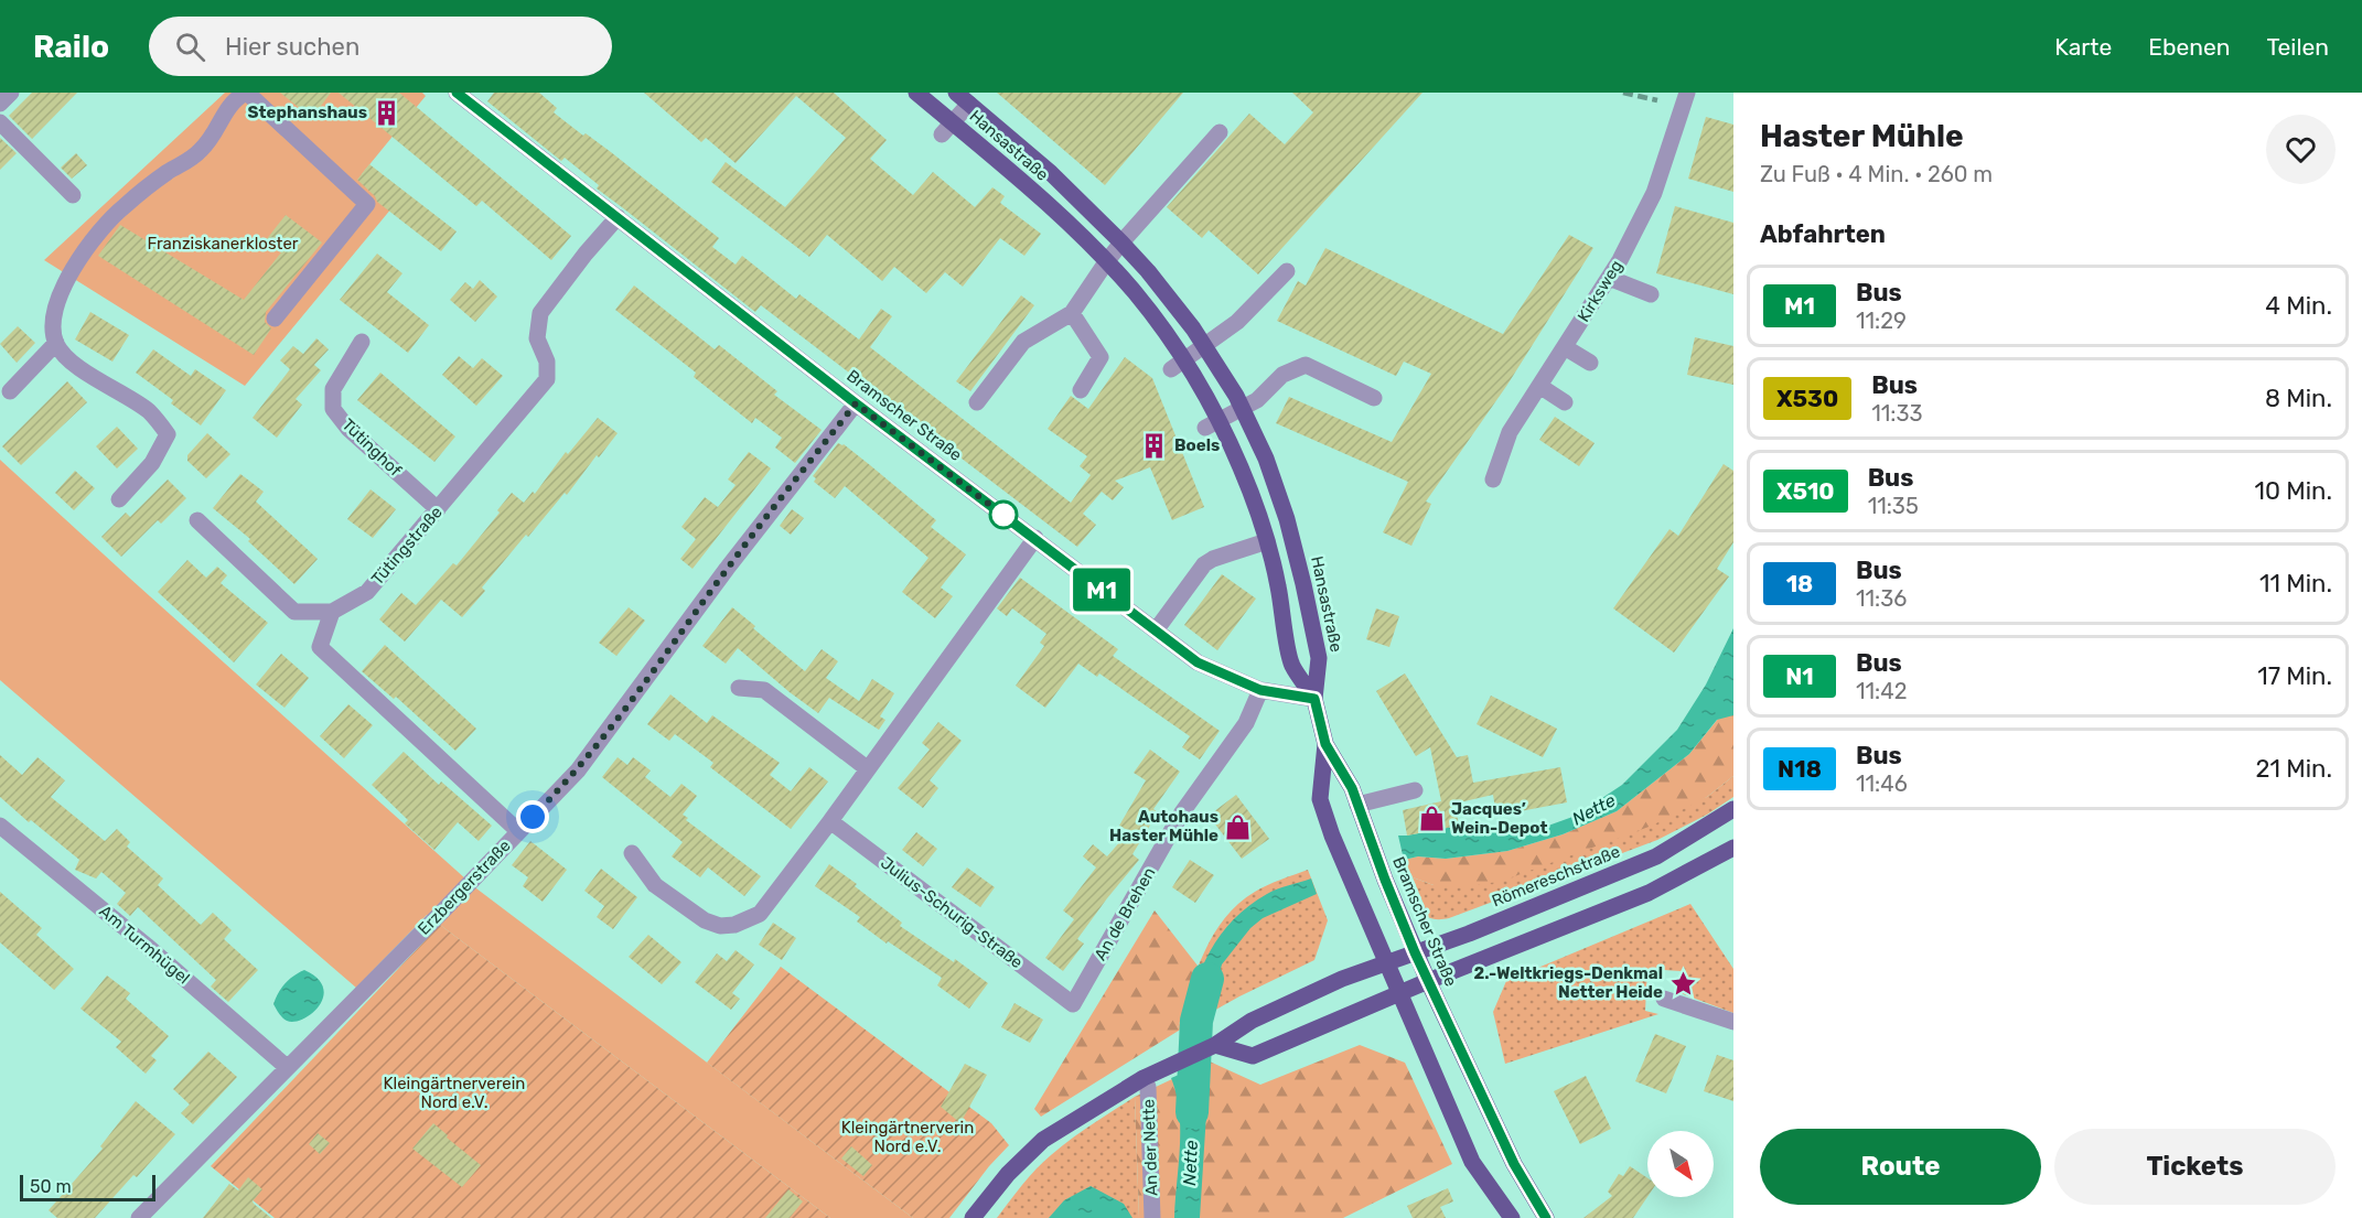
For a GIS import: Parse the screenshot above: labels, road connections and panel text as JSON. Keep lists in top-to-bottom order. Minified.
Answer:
{"streets":{"main road":["Hansastraße","Bramscher Straße","Römereschstraße"],"street":["Kirksweg","Tütinghof","Tütingstraße","Erzbergerstraße","Julius-Schurig-Straße","An de Brehen","Am Turmhügel","An der Nette"]},"crossings":[["Hansastraße","Bramscher Straße"],["Bramscher Straße","Tütingstraße"],["Bramscher Straße","Römereschstraße"],["Bramscher Straße","Erzbergerstraße"],["Bramscher Straße","An de Brehen"],["Tütinghof","Tütingstraße"],["Römereschstraße","An der Nette"],["Erzbergerstraße","Am Turmhügel"],["Julius-Schurig-Straße","An de Brehen"]],"water":["Nette"],"parks":["Franziskanerkloster","Kleingärtnerverein Nord e.V.","Kleingärtnerverin Nord e.V."],"places":{"building":["Stephanshaus","Boels"],"shop":["Jacques’ Wein-Depot","Autohaus Haster Mühle"],"place":["2.-Weltkriegs-Denkmal Netter Heide"]},"lines":["bus line M1"],"scale_bar":"50 m","north":"bottom right","page":{"header":"Railo","search":"Hier suchen","nav":["Karte","Ebenen","Teilen"],"on_map":"M1","heading":[["Haster Mühle","Zu Fuß · 4 Min. · 260 m"],"Abfahrten"],"list":[{"mark":"M1","name":"Bus","note":"11:29","value":"4 Min."},{"mark":"X530","name":"Bus","note":"11:33","value":"8 Min."},{"mark":"X510","name":"Bus","note":"11:35","value":"10 Min."},{"mark":"18","name":"Bus","note":"11:36","value":"11 Min."},{"mark":"N1","name":"Bus","note":"11:42","value":"17 Min."},{"mark":"N18","name":"Bus","note":"11:46","value":"21 Min."}],"buttons":["Route","Tickets"],"scale":"50 m"}}
